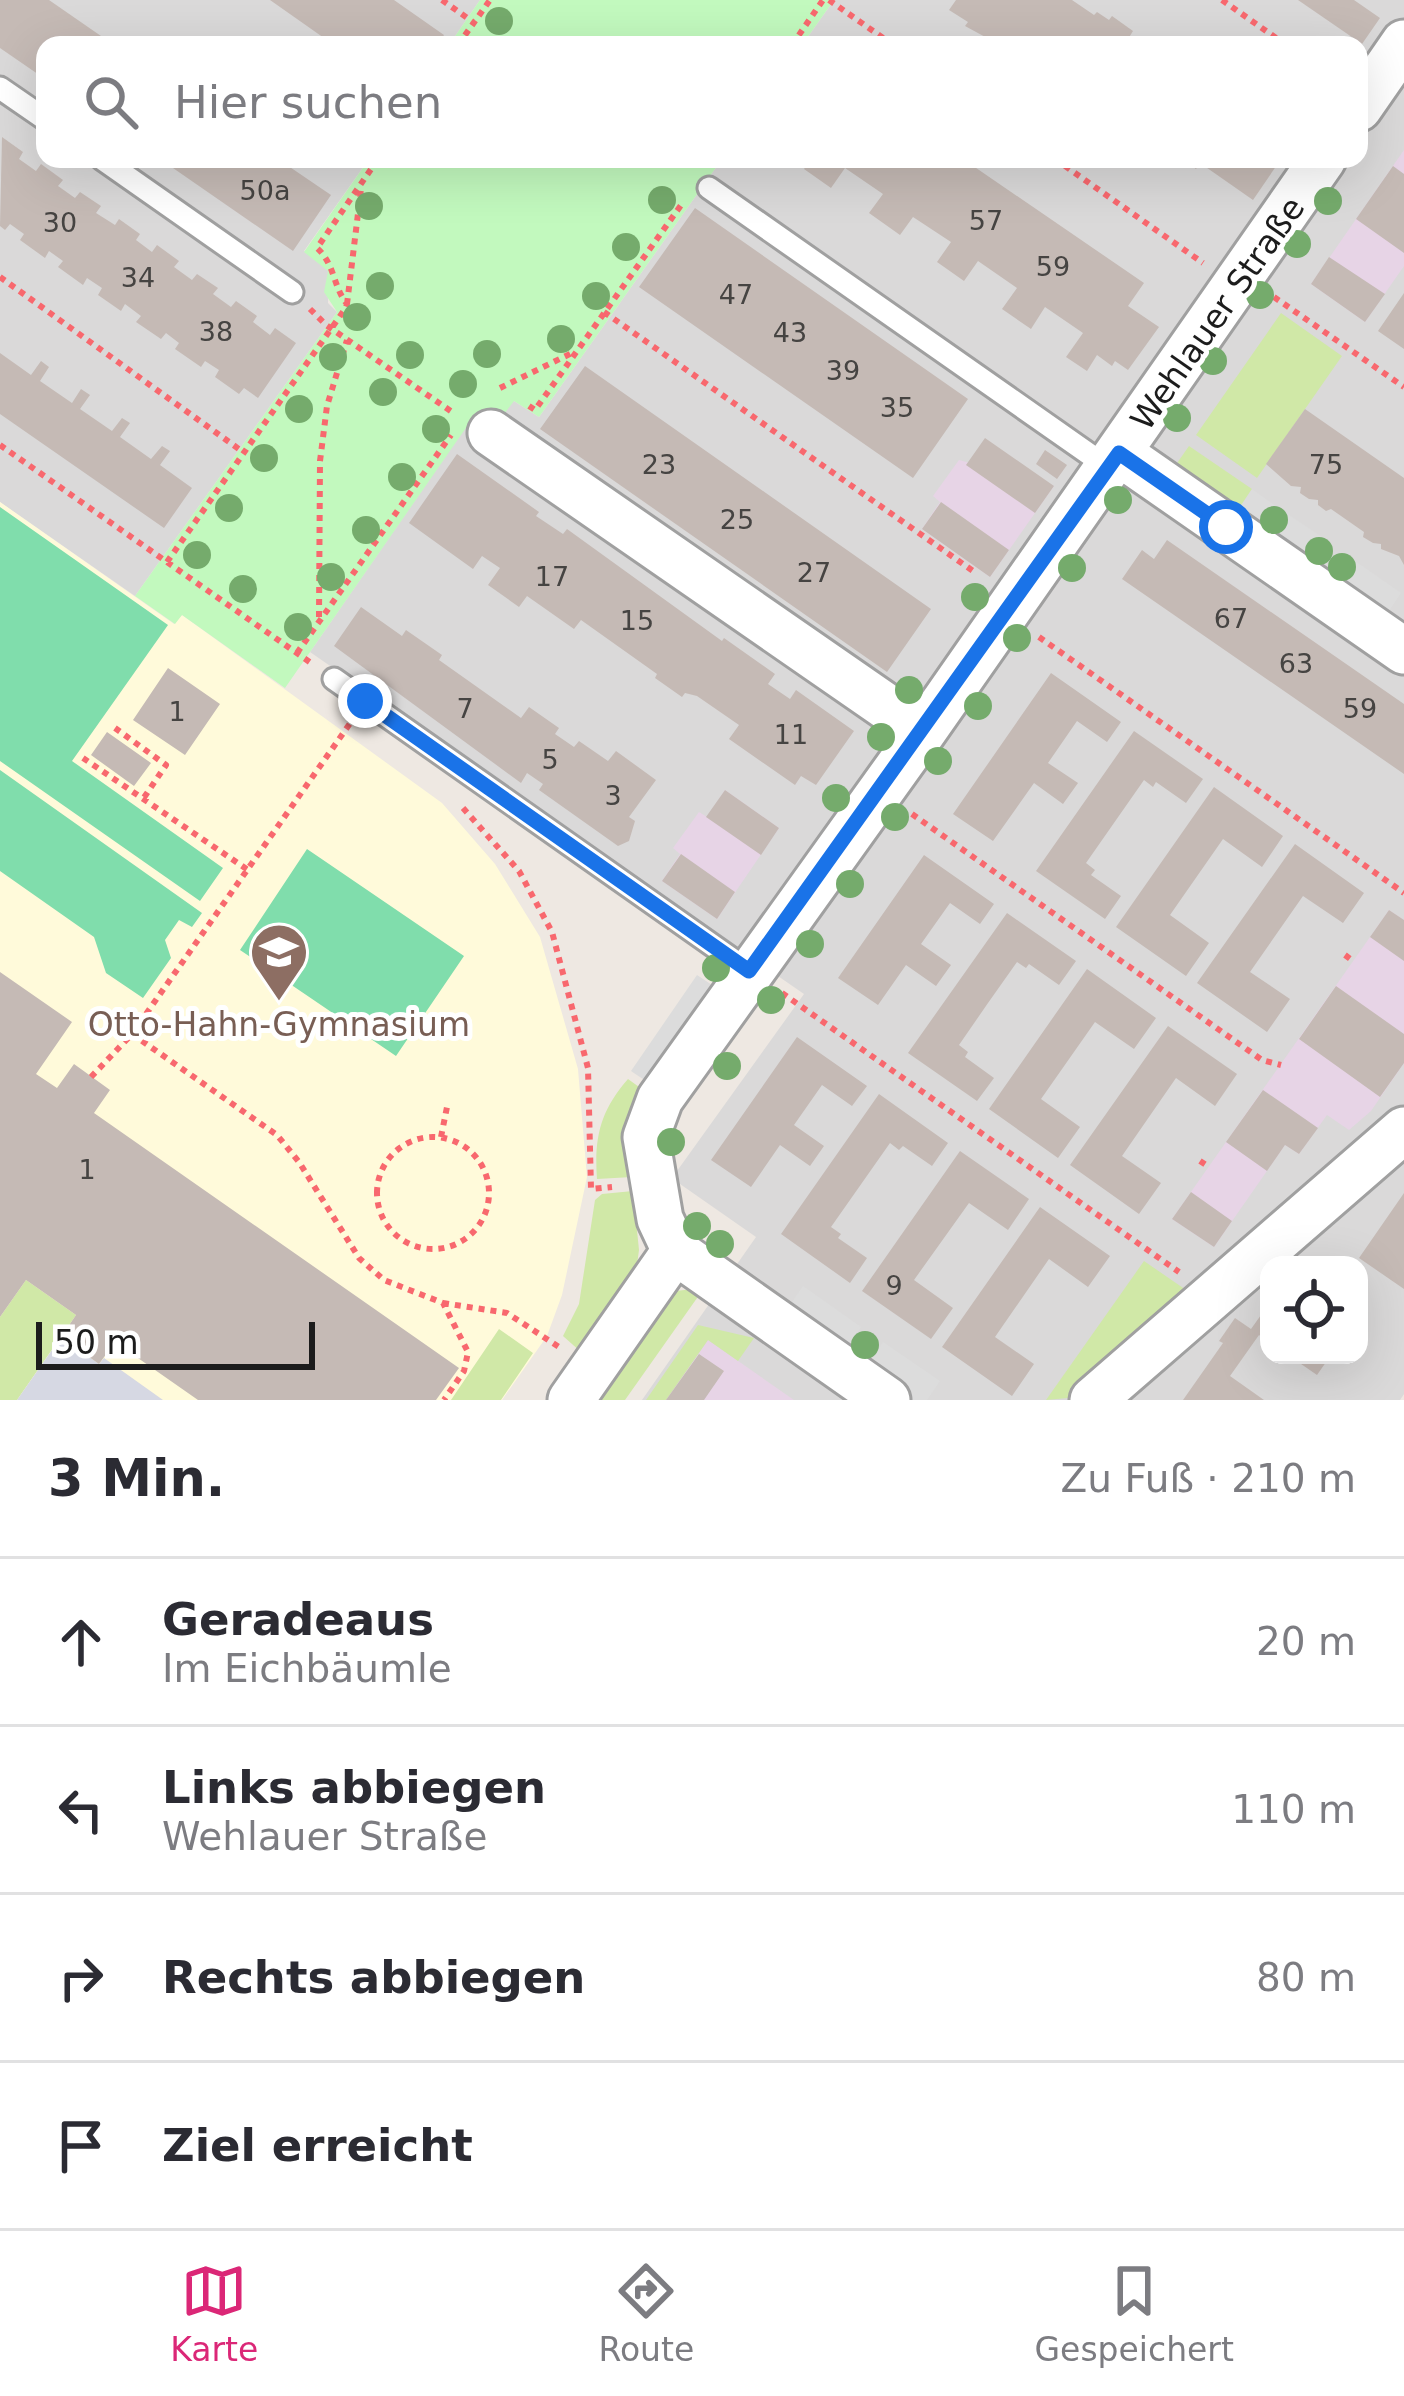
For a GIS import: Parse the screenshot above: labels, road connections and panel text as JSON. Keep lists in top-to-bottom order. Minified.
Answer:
{"streets":{"street":["Wehlauer Straße"]},"places":{"school or university":["Otto-Hahn-Gymnasium"]},"house_numbers":["50a","57","30","59","34","47","38","43","39","35","23","75","25","27","17","67","15","63","7","59","1","11","5","3","1","9"],"scale_bar":"50 m","page":{"search":"Hier suchen","scale":"50 m","heading":["3 Min.","Zu Fuß · 210 m"],"list":[["Geradeaus","Im Eichbäumle","20 m"],["Links abbiegen","Wehlauer Straße","110 m"],["Rechts abbiegen","80 m"],"Ziel erreicht"],"nav":["Karte","Route","Gespeichert"]}}
